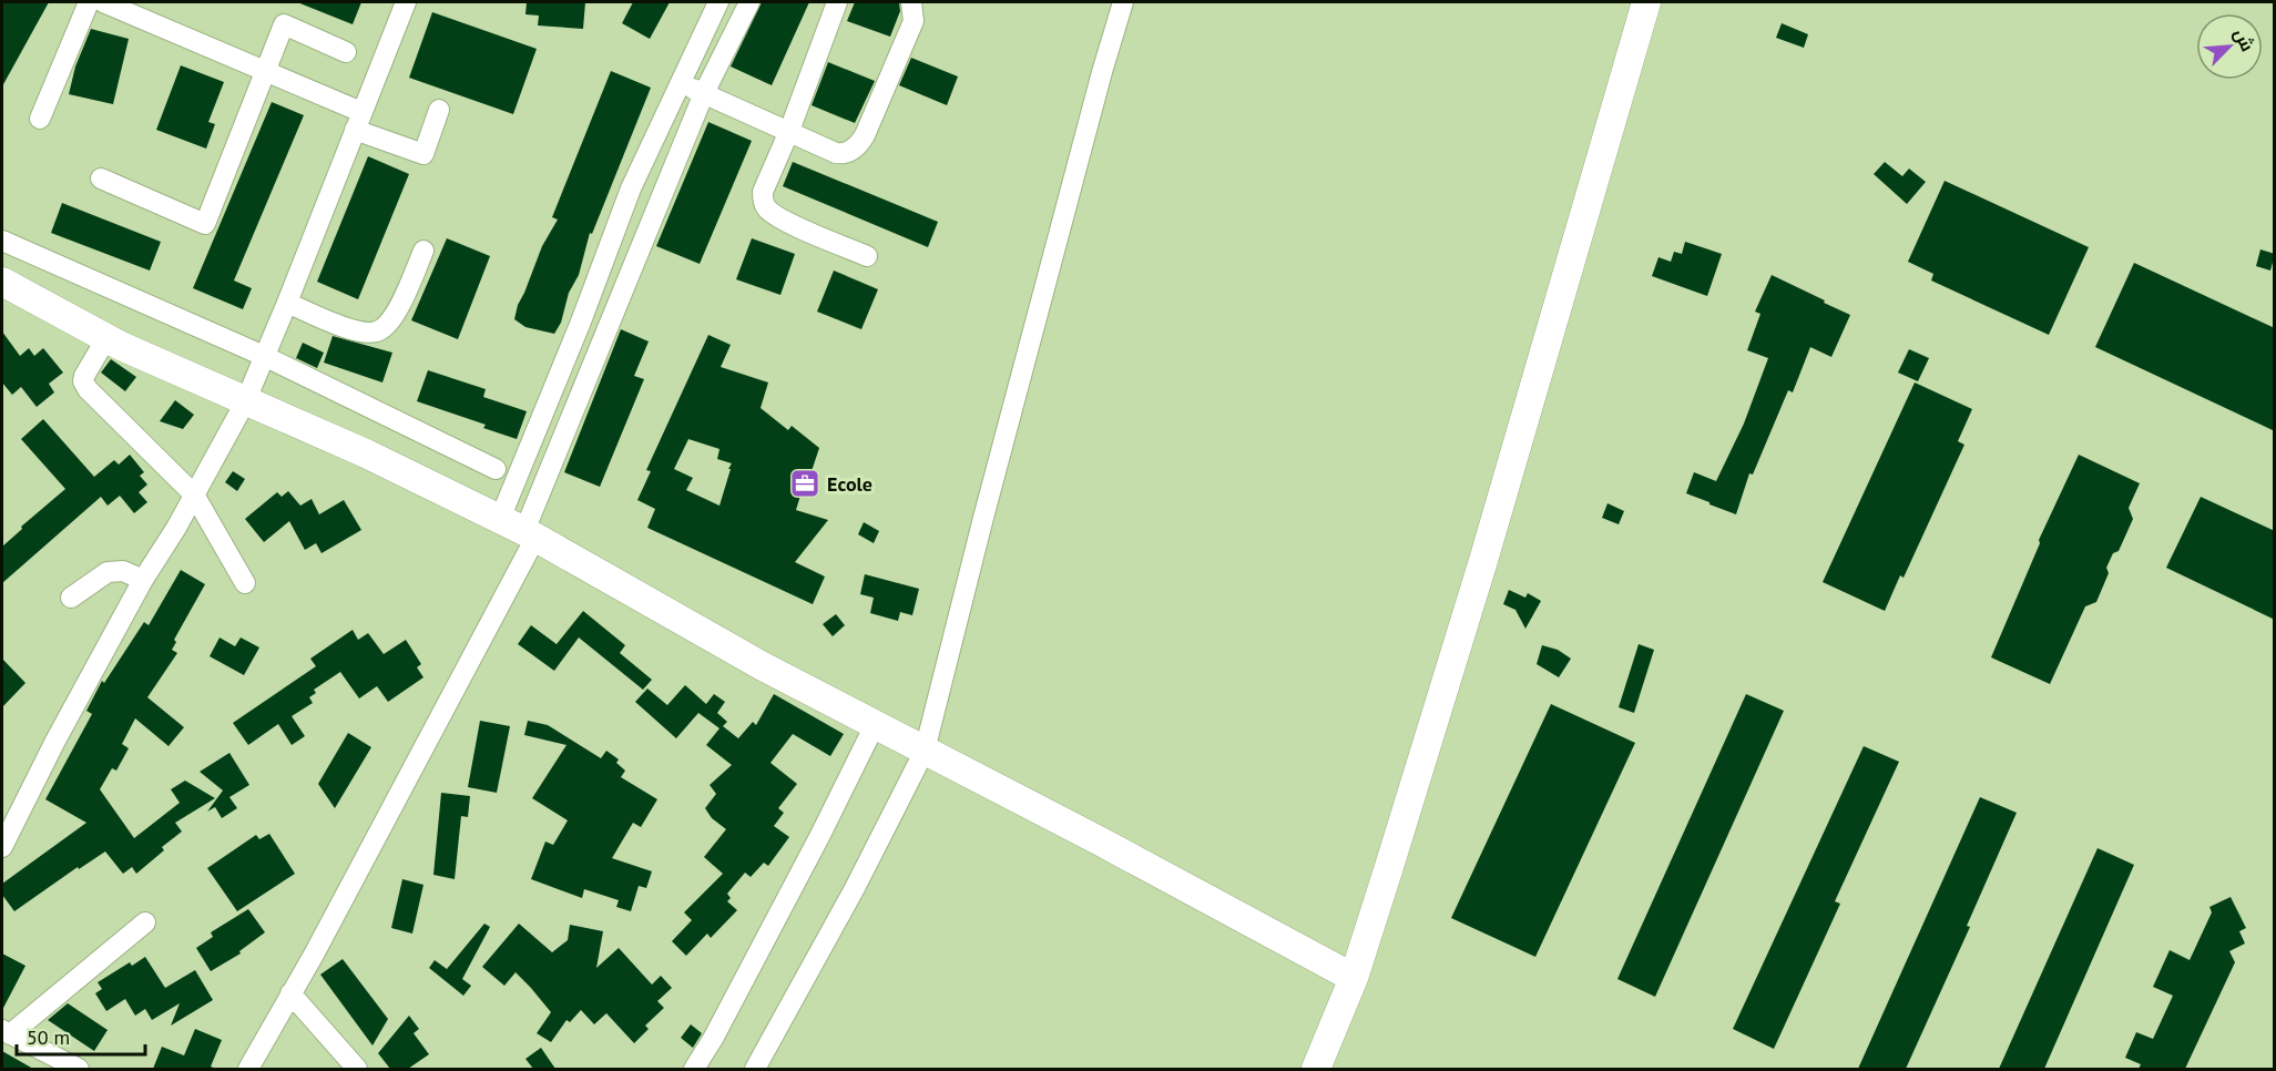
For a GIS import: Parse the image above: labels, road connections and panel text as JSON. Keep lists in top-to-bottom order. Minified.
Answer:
{"places":{"office":["Ecole"]},"scale_bar":"50 m","north":"top right"}
